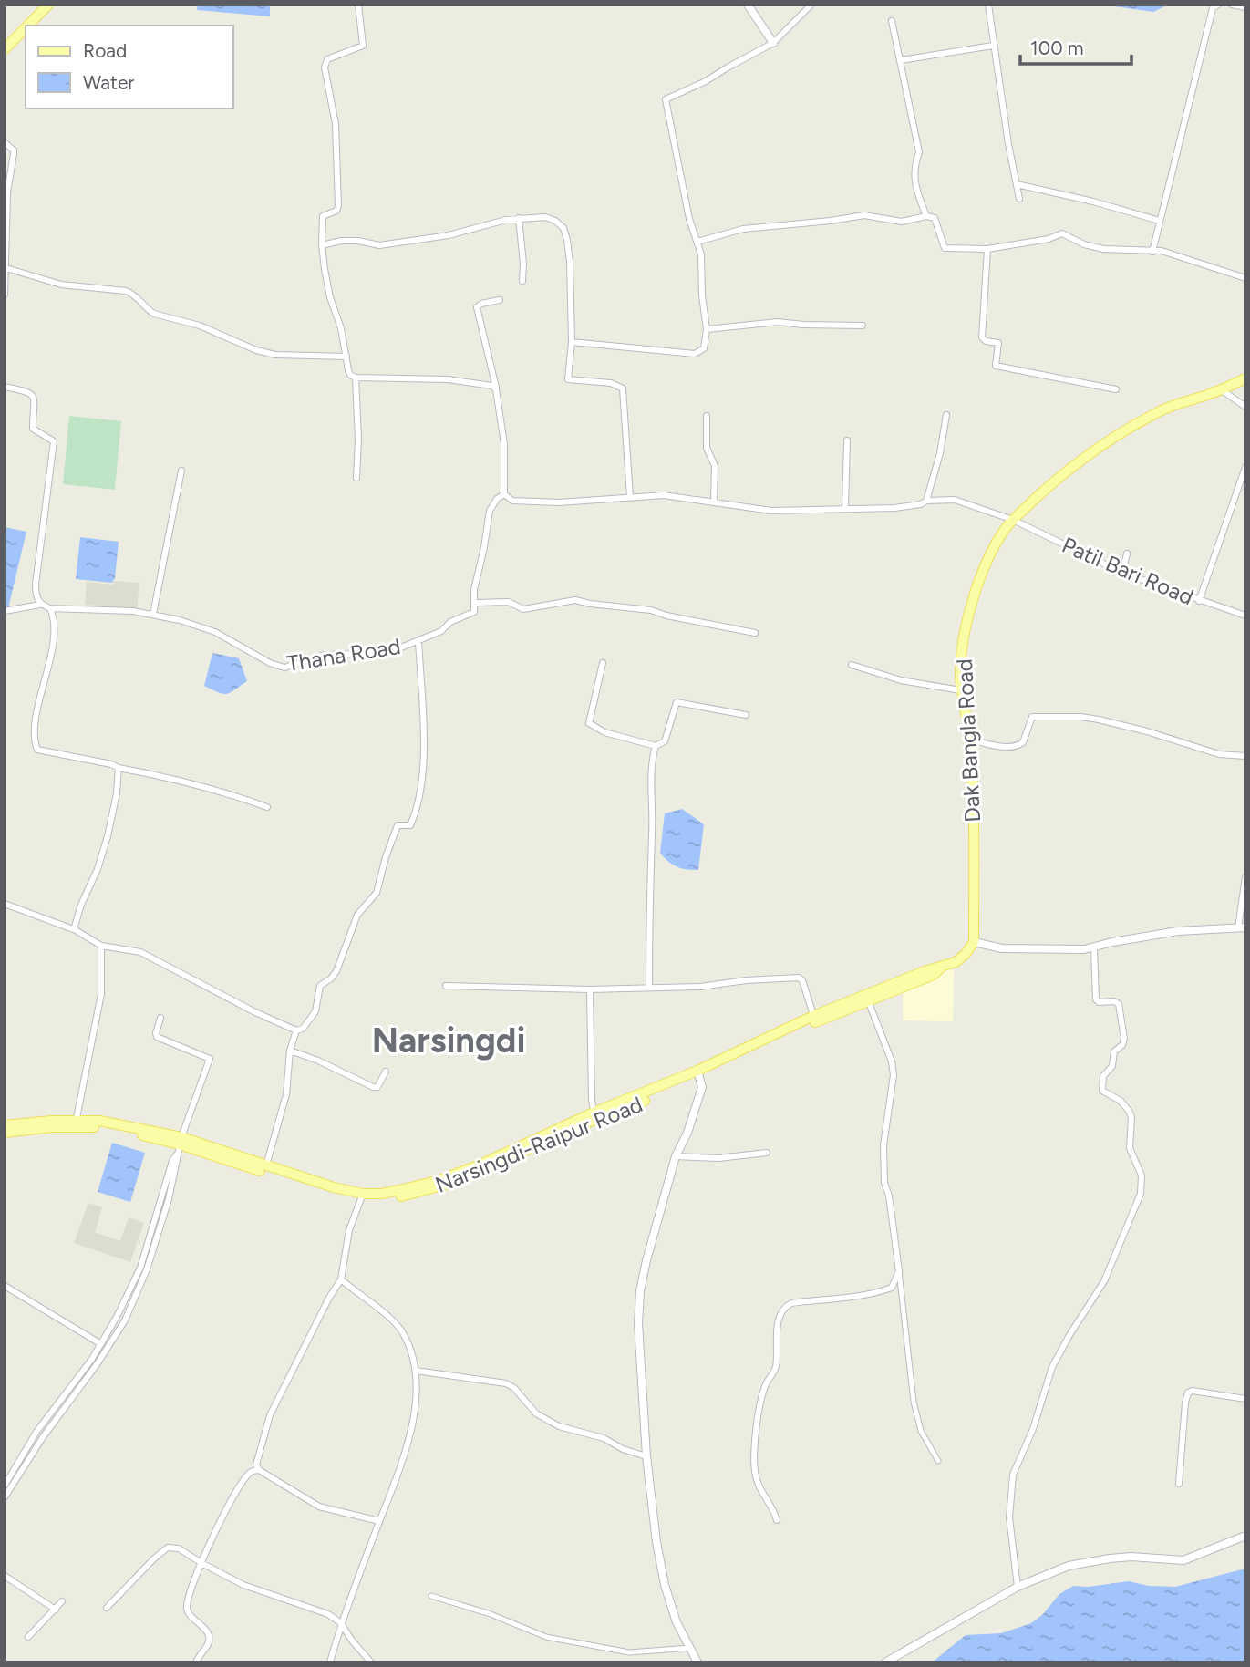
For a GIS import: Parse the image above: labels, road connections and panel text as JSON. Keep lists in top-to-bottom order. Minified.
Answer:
{"streets":{"main road":["Dak Bangla Road","Narsingdi-Raipur Road"],"street":["Patil Bari Road","Thana Road"]},"crossings":[["Patil Bari Road","Dak Bangla Road"],["Dak Bangla Road","Narsingdi-Raipur Road"]],"districts":["Narsingdi"],"legend":["Road","Water"],"scale_bar":"100 m"}
